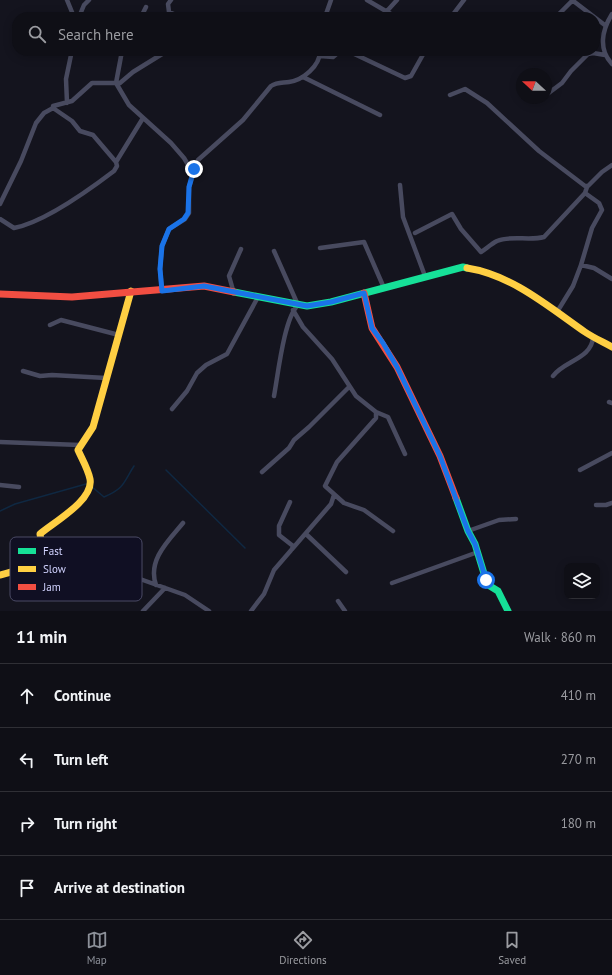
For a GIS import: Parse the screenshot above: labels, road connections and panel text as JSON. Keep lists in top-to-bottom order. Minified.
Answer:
{"legend":["Fast","Slow","Jam"],"north":"left","page":{"search":"Search here","heading":["11 min","Walk · 860 m"],"list":[["Continue","410 m"],["Turn left","270 m"],["Turn right","180 m"],"Arrive at destination"],"nav":["Map","Directions","Saved"]}}
